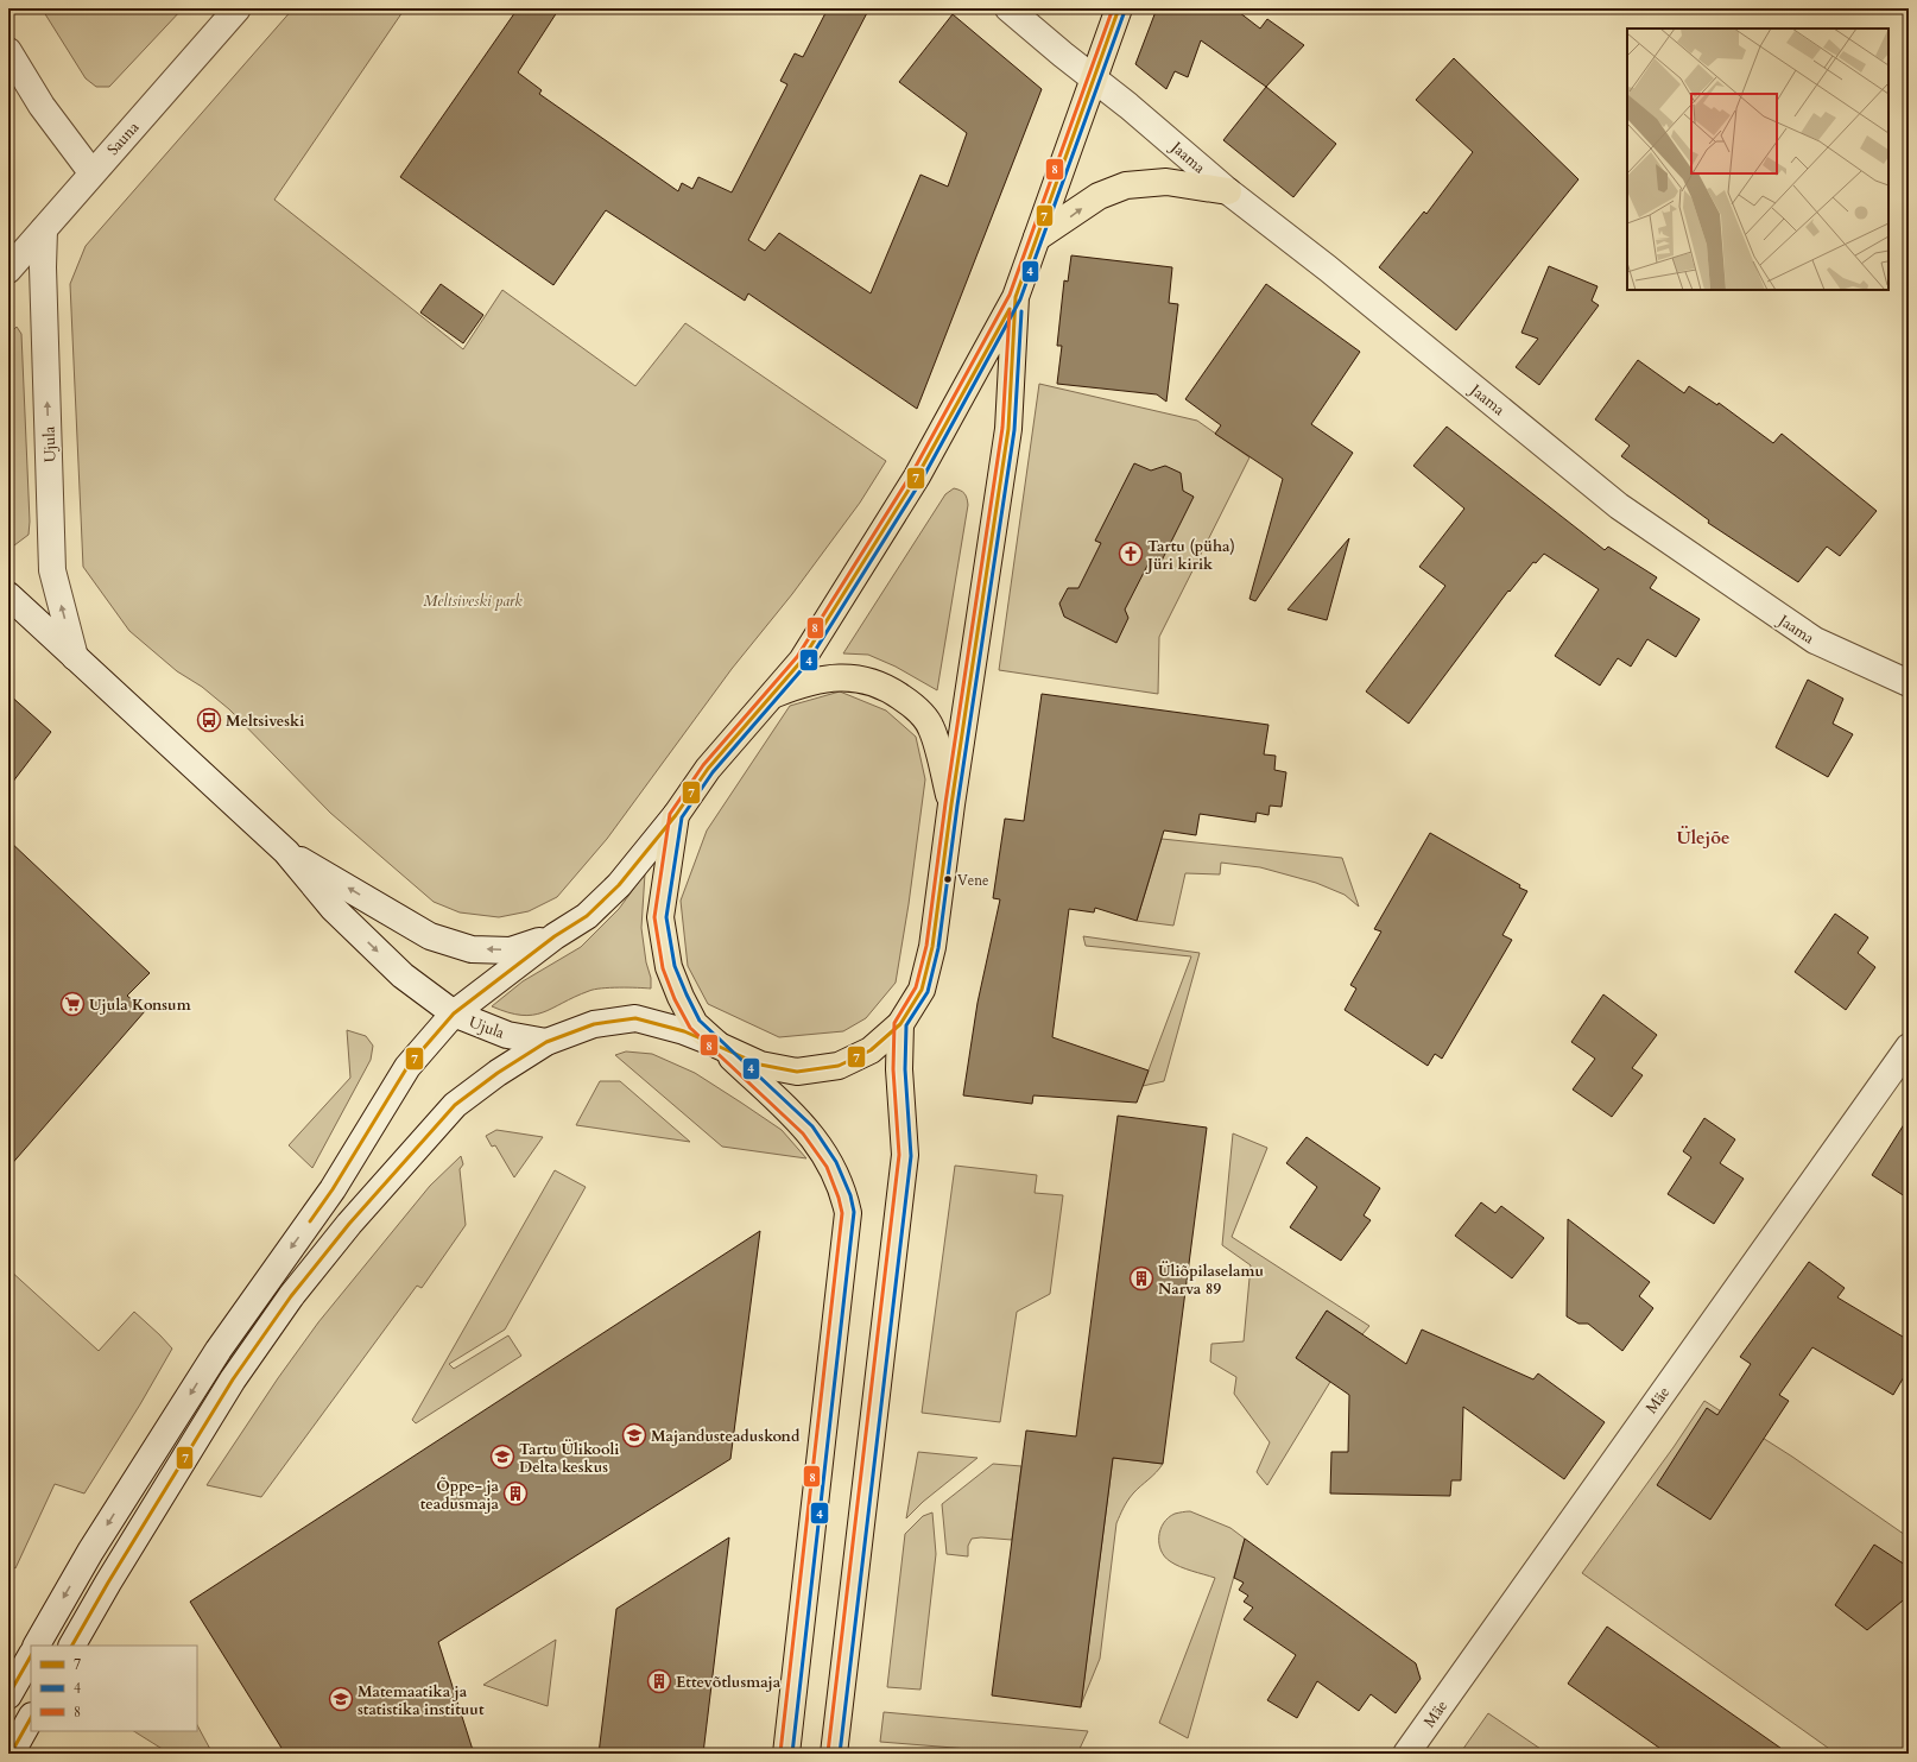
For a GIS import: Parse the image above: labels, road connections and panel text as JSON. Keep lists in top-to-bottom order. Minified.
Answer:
{"streets":{"street":["Sauna","Jaama","Ujula","Mäe"]},"crossings":[["Sauna","Ujula"]],"districts":["Ülejõe"],"parks":["Meltsiveski park"],"places":{"church":["Tartu (püha) Jüri kirik"],"bus stop":["Meltsiveski"],"other":["Vene"],"supermarket":["Ujula Konsum"],"building":["Üliõpilaselamu Narva 89","Õppe- ja teadusmaja","Ettevõtlusmaja"],"school or university":["Majandusteaduskond","Tartu Ülikooli Delta keskus","Matemaatika ja statistika instituut"]},"lines":["transit line 7","transit line 8","transit line 4"],"legend":["7","4","8"]}
